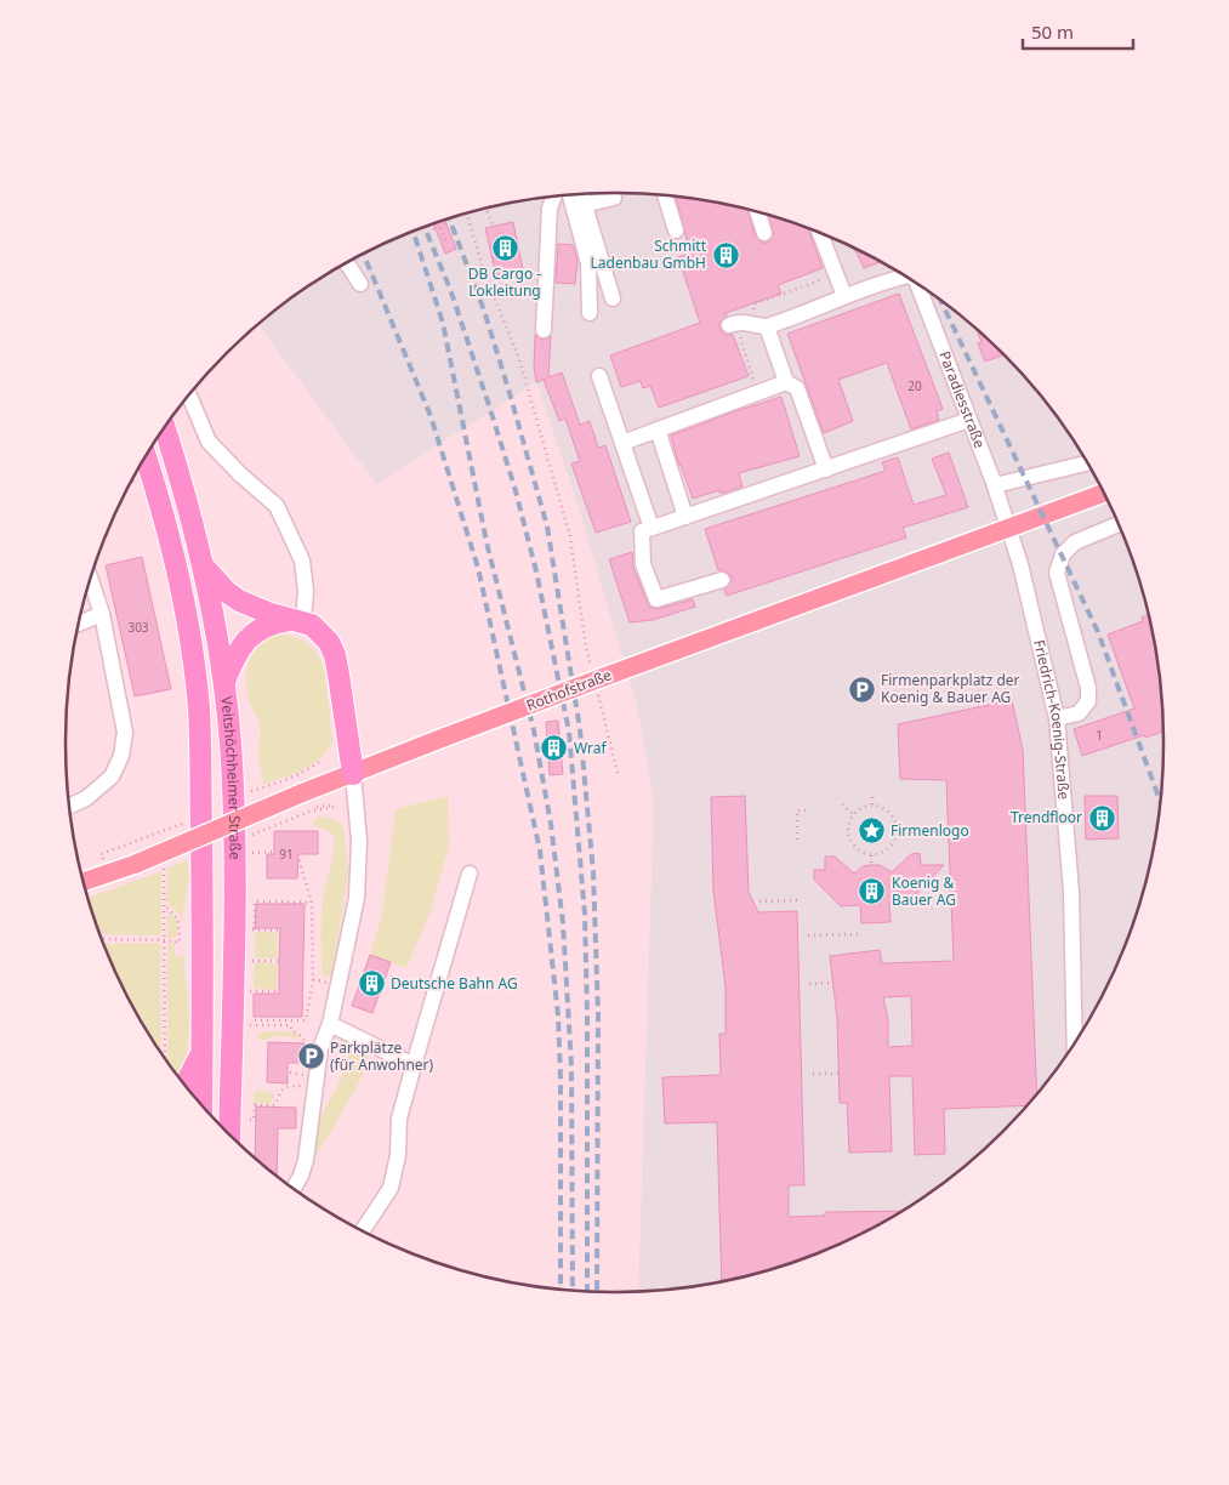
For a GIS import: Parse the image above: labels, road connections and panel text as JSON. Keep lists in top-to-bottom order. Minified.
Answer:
{"streets":{"highway":["Veitshöchheimer Straße"],"main road":["Rothofstraße"],"street":["Paradiesstraße","Friedrich-Koenig-Straße"]},"crossings":[["Paradiesstraße","Rothofstraße"],["Paradiesstraße","Friedrich-Koenig-Straße"],["Rothofstraße","Friedrich-Koenig-Straße"]],"places":{"building":["DB Cargo - Lokleitung","Schmitt Ladenbau GmbH","Wraf","Trendfloor","Koenig & Bauer AG","Deutsche Bahn AG"],"parking":["Firmenparkplatz der Koenig & Bauer AG","Parkplätze (für Anwohner)"],"place":["Firmenlogo"]},"house_numbers":["20","303","1","91"],"scale_bar":"50 m"}
